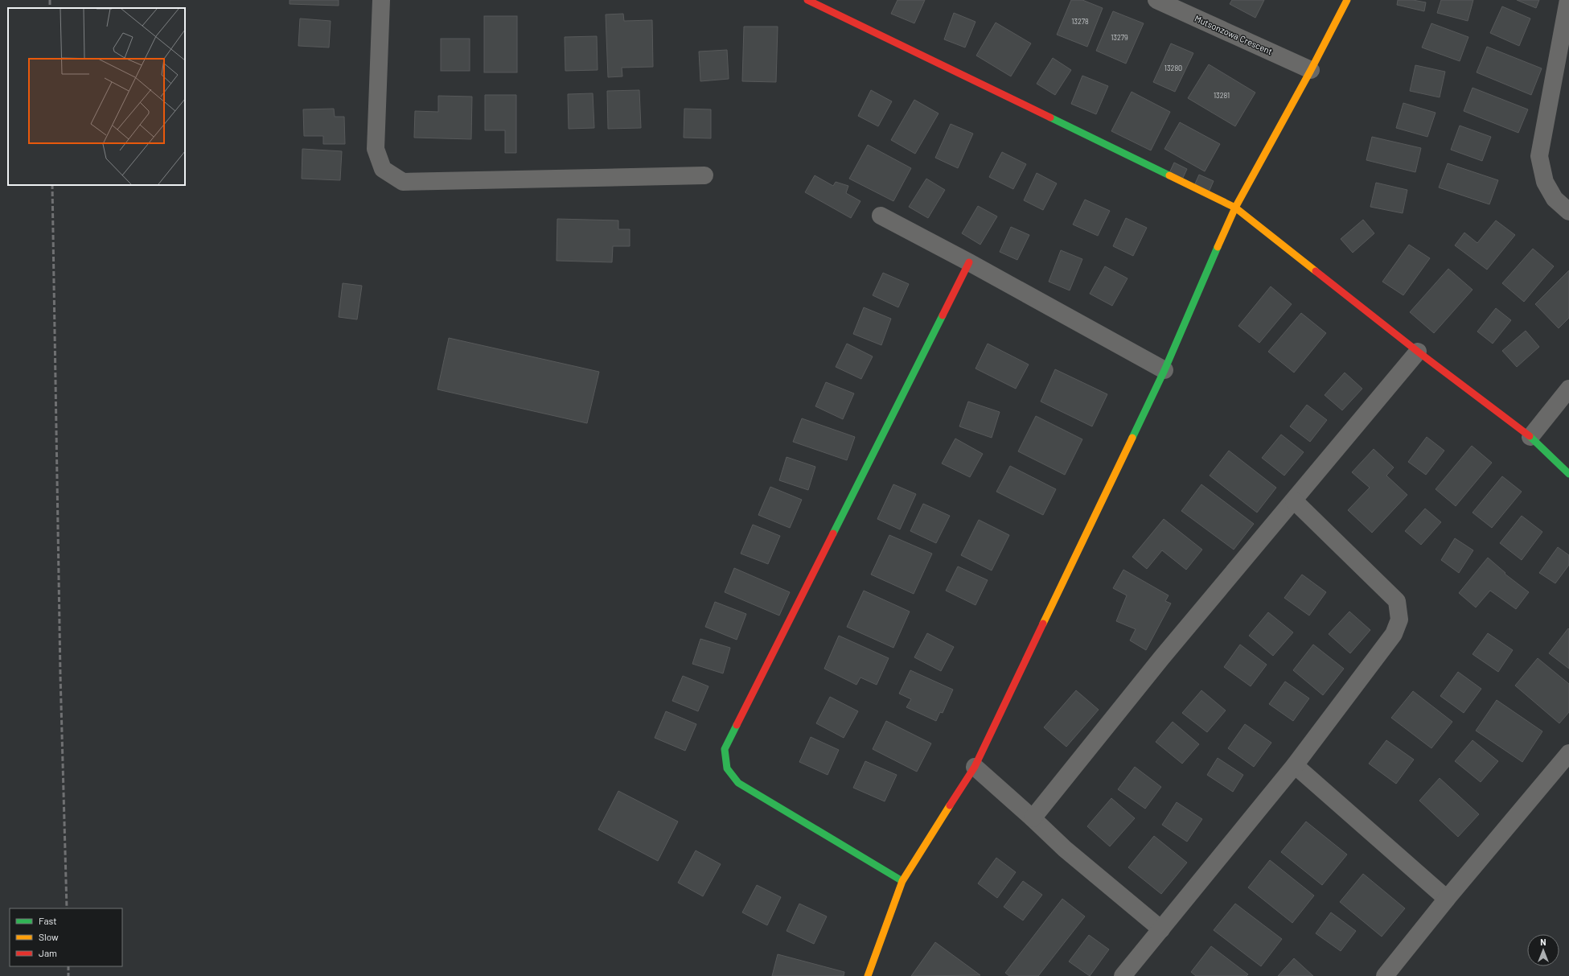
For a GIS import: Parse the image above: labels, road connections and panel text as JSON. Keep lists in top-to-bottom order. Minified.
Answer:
{"streets":{"street":["Mutsonzowa Crescent"]},"house_numbers":["13278","13279","13280","13281"],"legend":["Fast","Slow","Jam"],"north":"top"}
